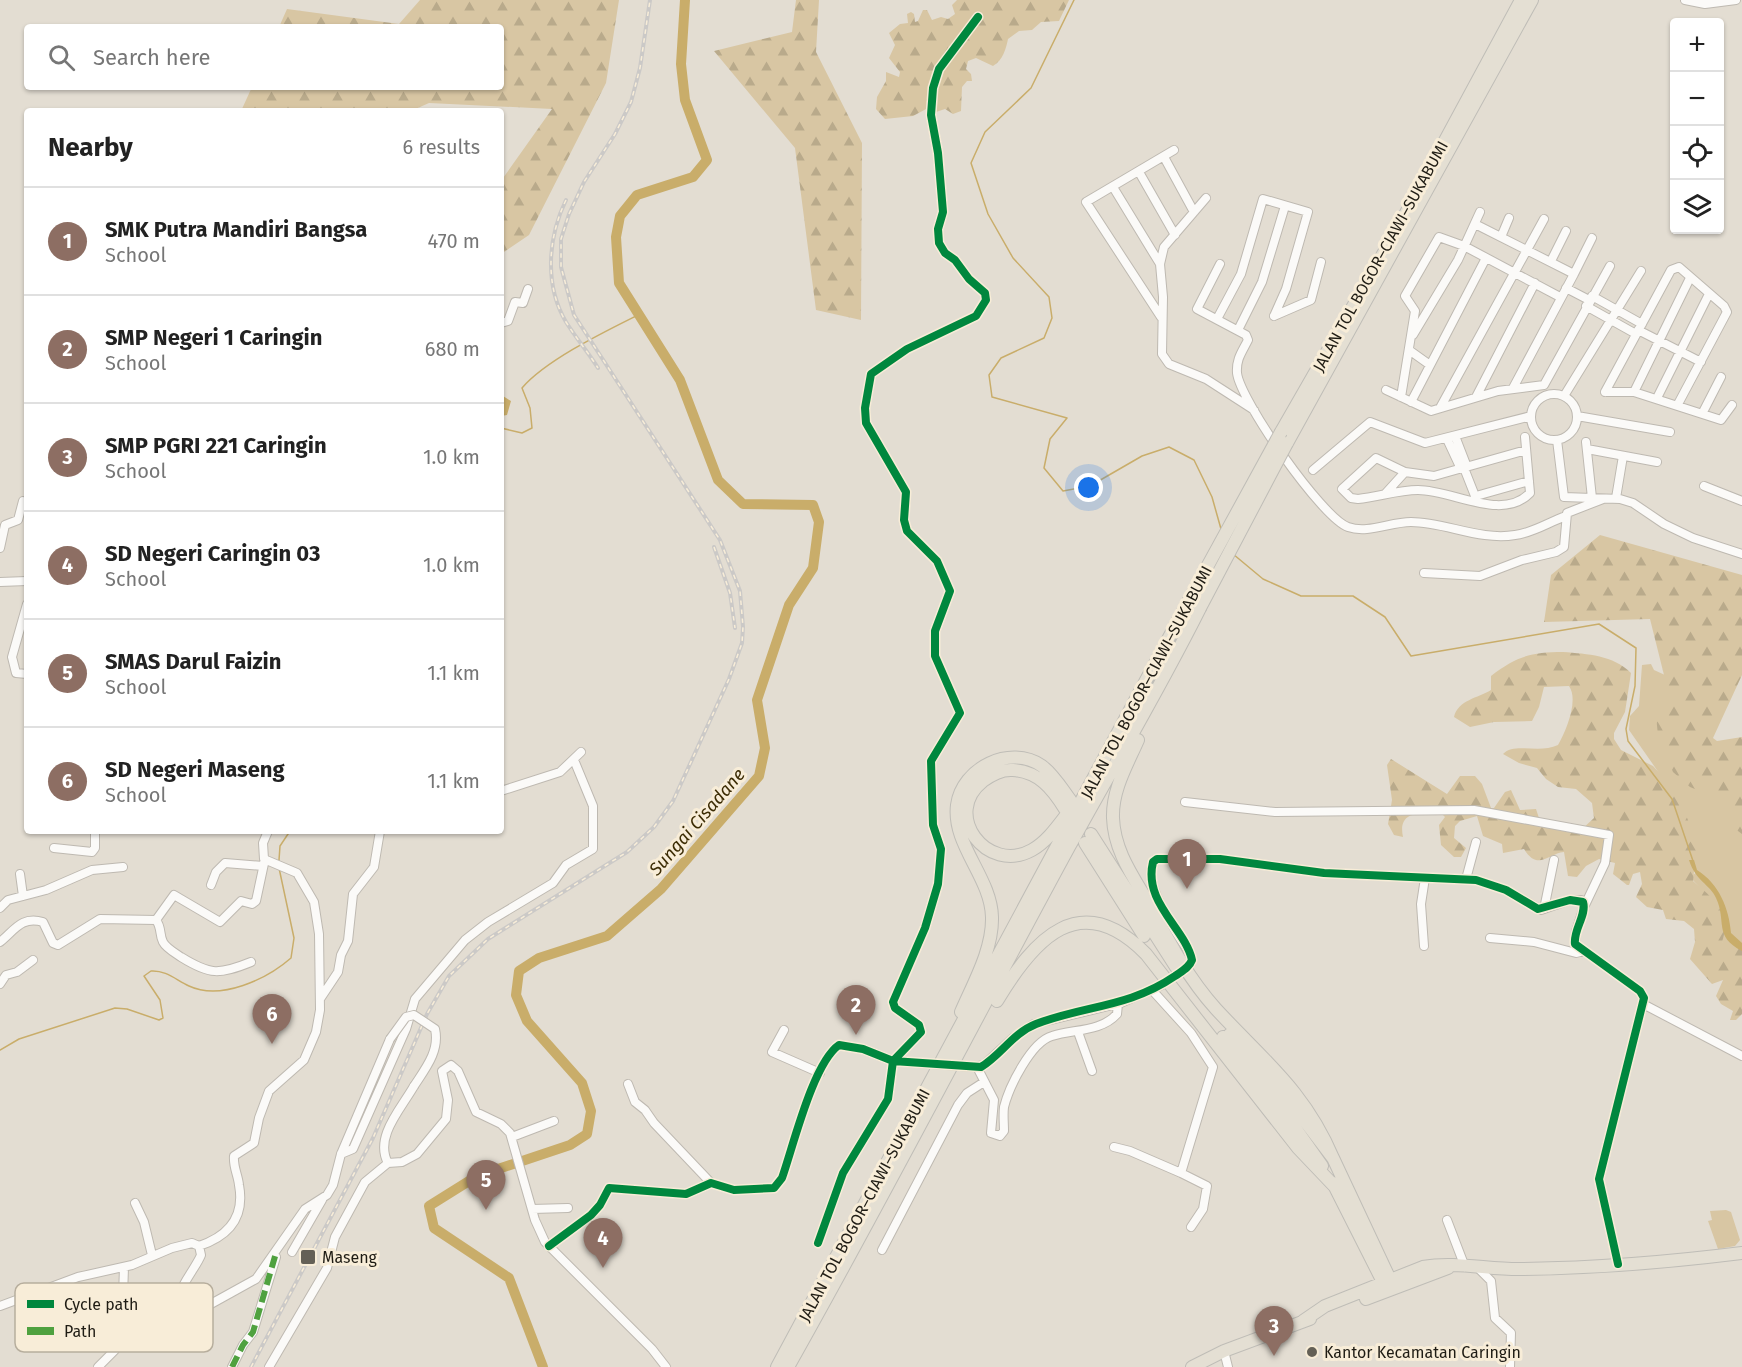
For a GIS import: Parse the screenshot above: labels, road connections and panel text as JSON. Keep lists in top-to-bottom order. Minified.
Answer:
{"streets":{"highway":["JALAN TOL BOGOR–CIAWI–SUKABUMI"]},"water":["Sungai Cisadane"],"places":{"transit":["Maseng"],"other":["Kantor Kecamatan Caringin"]},"legend":["Cycle path","Path"],"page":{"map_buttons":["+","−"],"search":"Search here","heading":["Nearby","6 results"],"list":[{"mark":"1","name":"SMK Putra Mandiri Bangsa","note":"School","value":"470 m"},{"mark":"2","name":"SMP Negeri 1 Caringin","note":"School","value":"680 m"},{"mark":"3","name":"SMP PGRI 221 Caringin","note":"School","value":"1.0 km"},{"mark":"4","name":"SD Negeri Caringin 03","note":"School","value":"1.0 km"},{"mark":"5","name":"SMAS Darul Faizin","note":"School","value":"1.1 km"},{"mark":"6","name":"SD Negeri Maseng","note":"School","value":"1.1 km"}],"pins":["1","2","6","5","4","3"]}}
